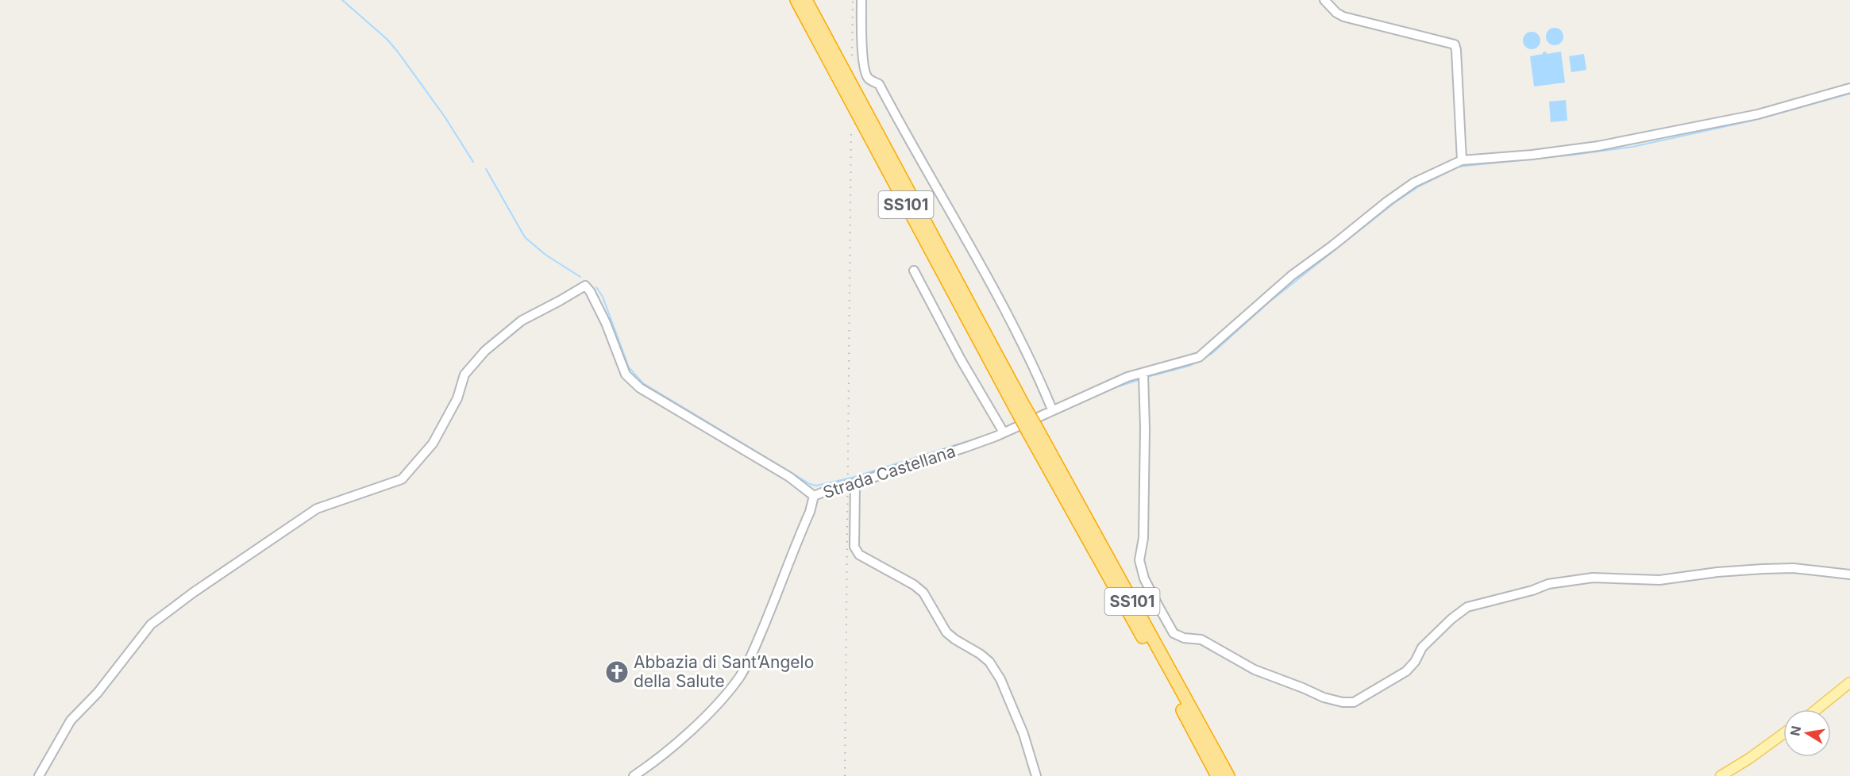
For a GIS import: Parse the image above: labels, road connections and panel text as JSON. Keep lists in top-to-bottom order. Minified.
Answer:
{"streets":{"highway":["SS101"],"street":["Strada Castellana"]},"places":{"church":["Abbazia di Sant’Angelo della Salute"]},"north":"left"}
